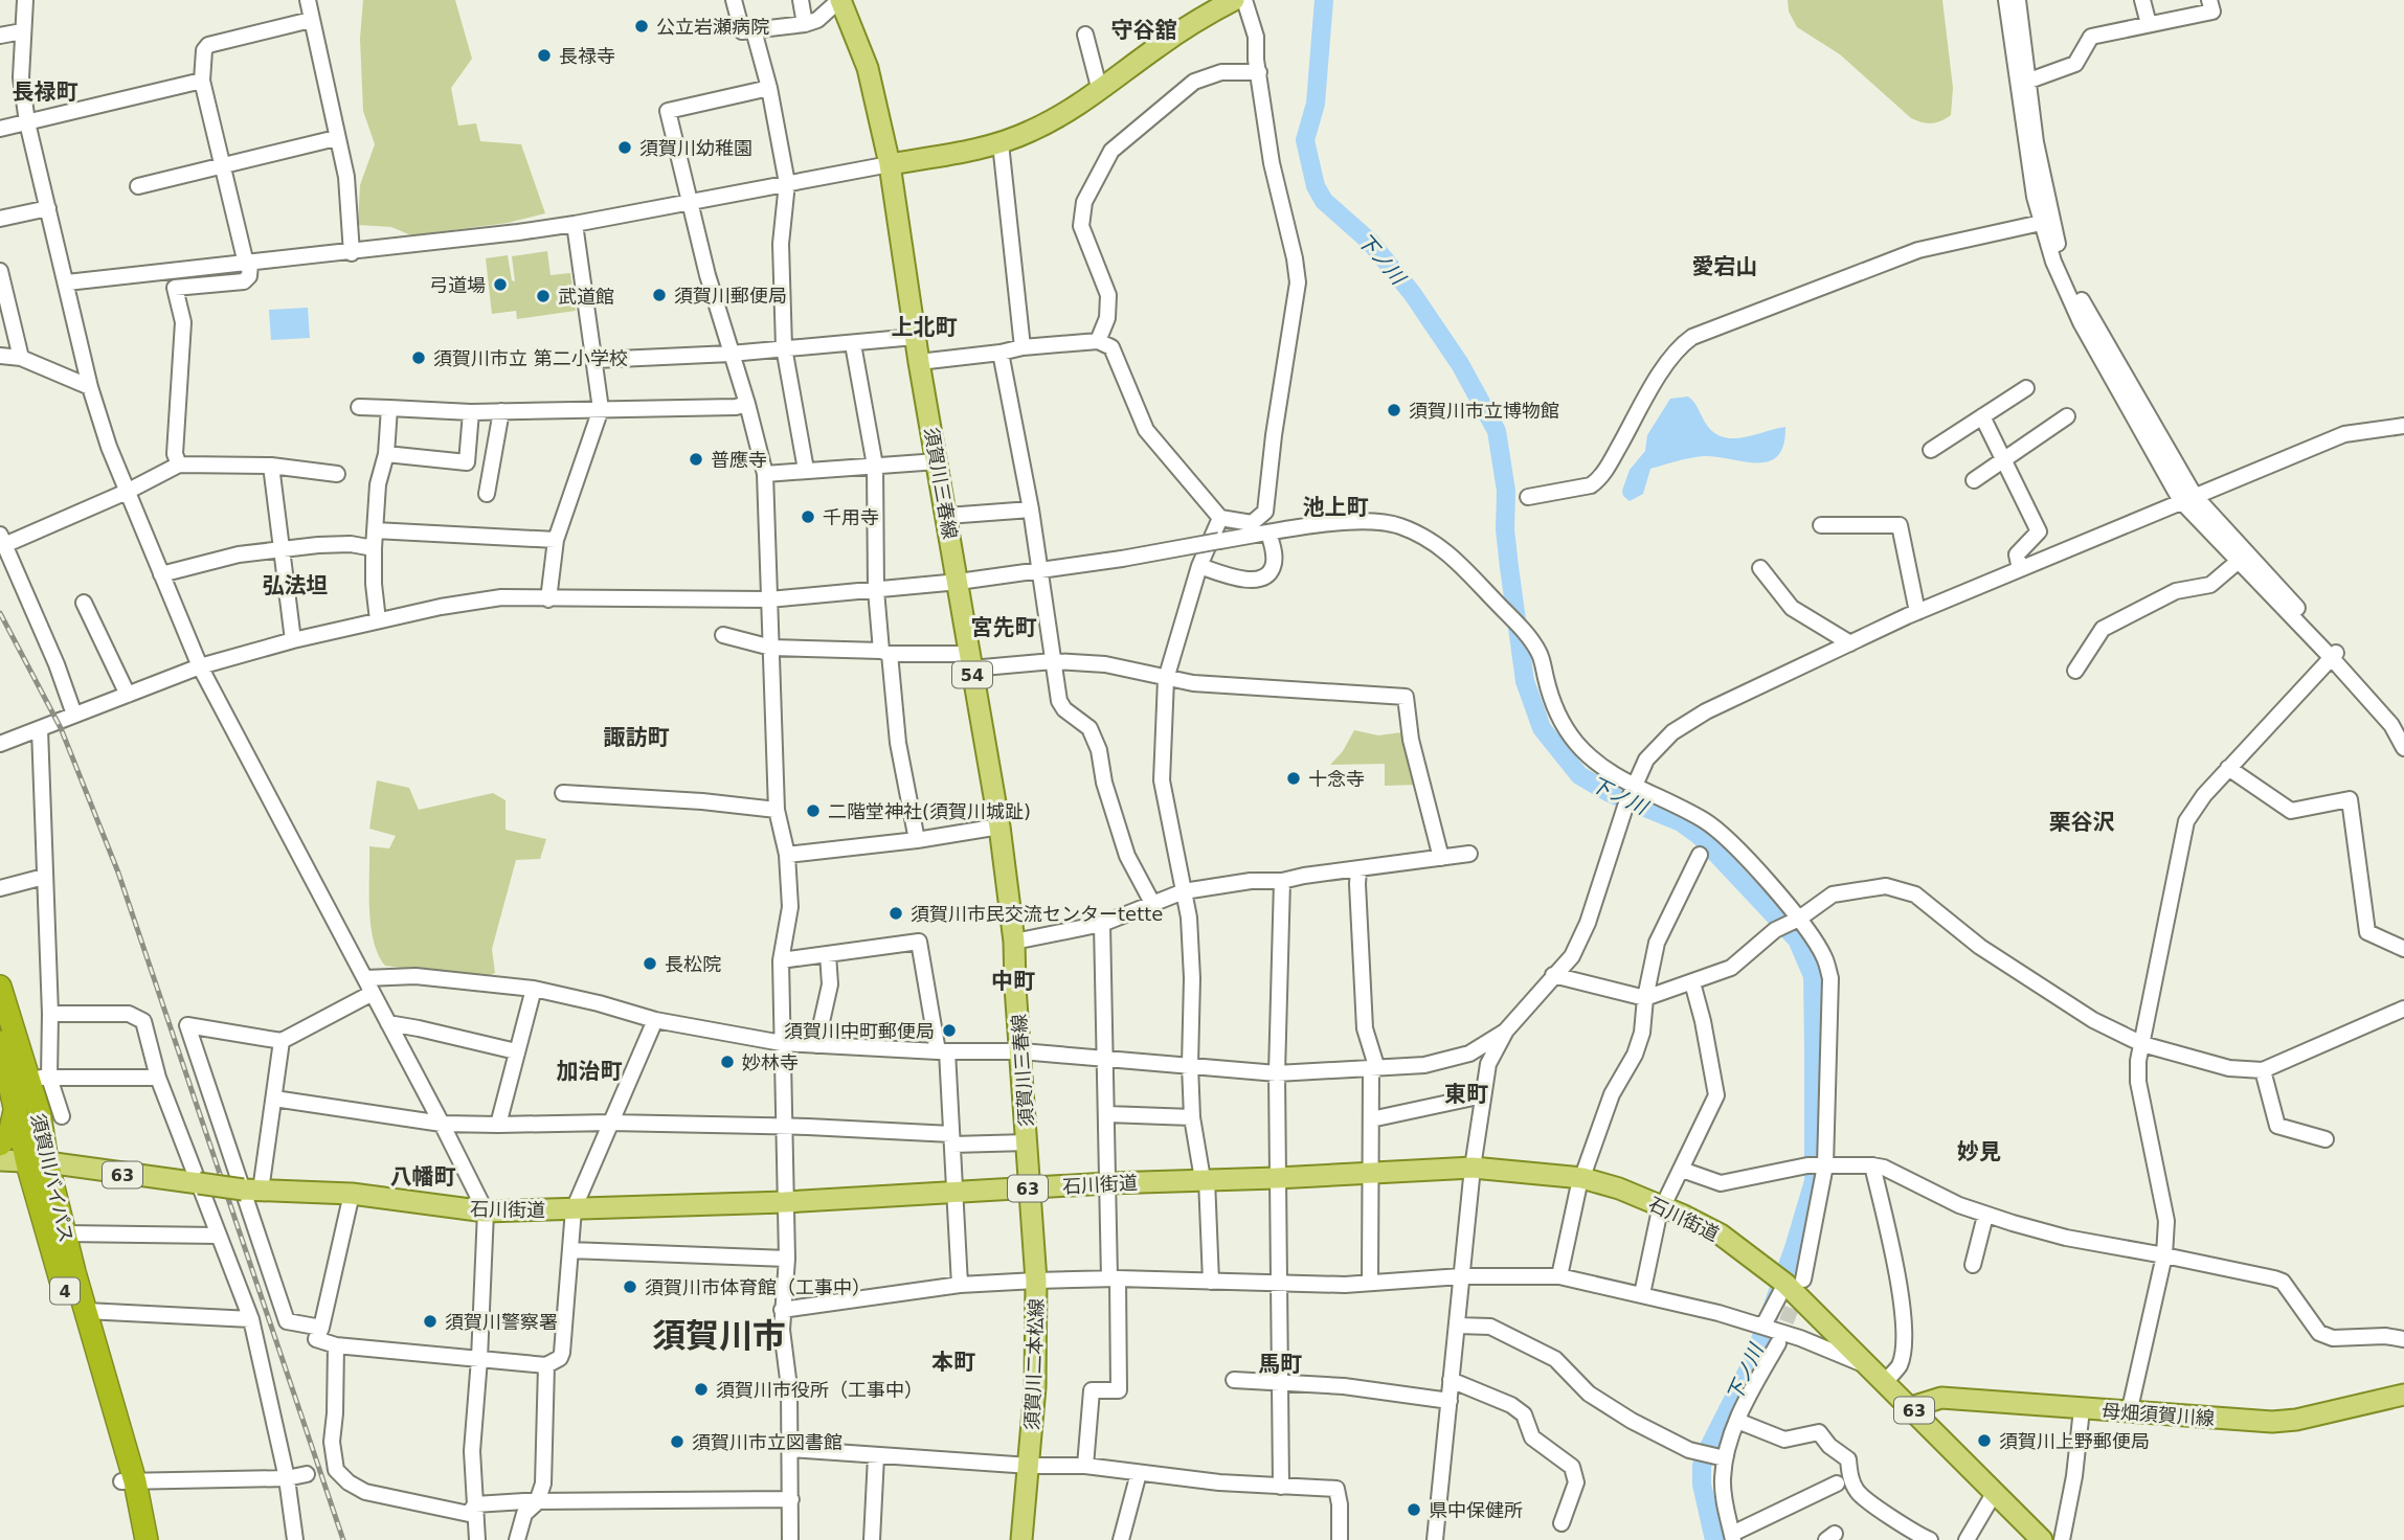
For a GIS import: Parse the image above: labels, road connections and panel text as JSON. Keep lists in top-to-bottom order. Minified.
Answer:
{"streets":{"highway":["須賀川バイパス","4"],"main road":["須賀川三春線","54","63","石川街道","須賀川二本松線","母畑須賀川線"]},"crossings":[["須賀川三春線","石川街道"],["須賀川三春線","須賀川二本松線"],["63","須賀川バイパス"],["63","石川街道"],["須賀川バイパス","石川街道"],["石川街道","須賀川二本松線"],["石川街道","母畑須賀川線"]],"districts":["守谷舘","長禄町","愛宕山","上北町","池上町","弘法坦","宮先町","諏訪町","栗谷沢","中町","加治町","東町","妙見","八幡町","須賀川市","本町","馬町"],"water":["下ノ川"],"places":["公立岩瀬病院","長禄寺","須賀川幼稚園","弓道場","須賀川郵便局","武道館","須賀川市立 第二小学校","須賀川市立博物館","普應寺","千用寺","十念寺","二階堂神社(須賀川城趾)","須賀川市民交流センターtette","長松院","須賀川中町郵便局","妙林寺","須賀川市体育館（工事中）","須賀川警察署","須賀川市役所（工事中）","須賀川上野郵便局","須賀川市立図書館","県中保健所"]}
